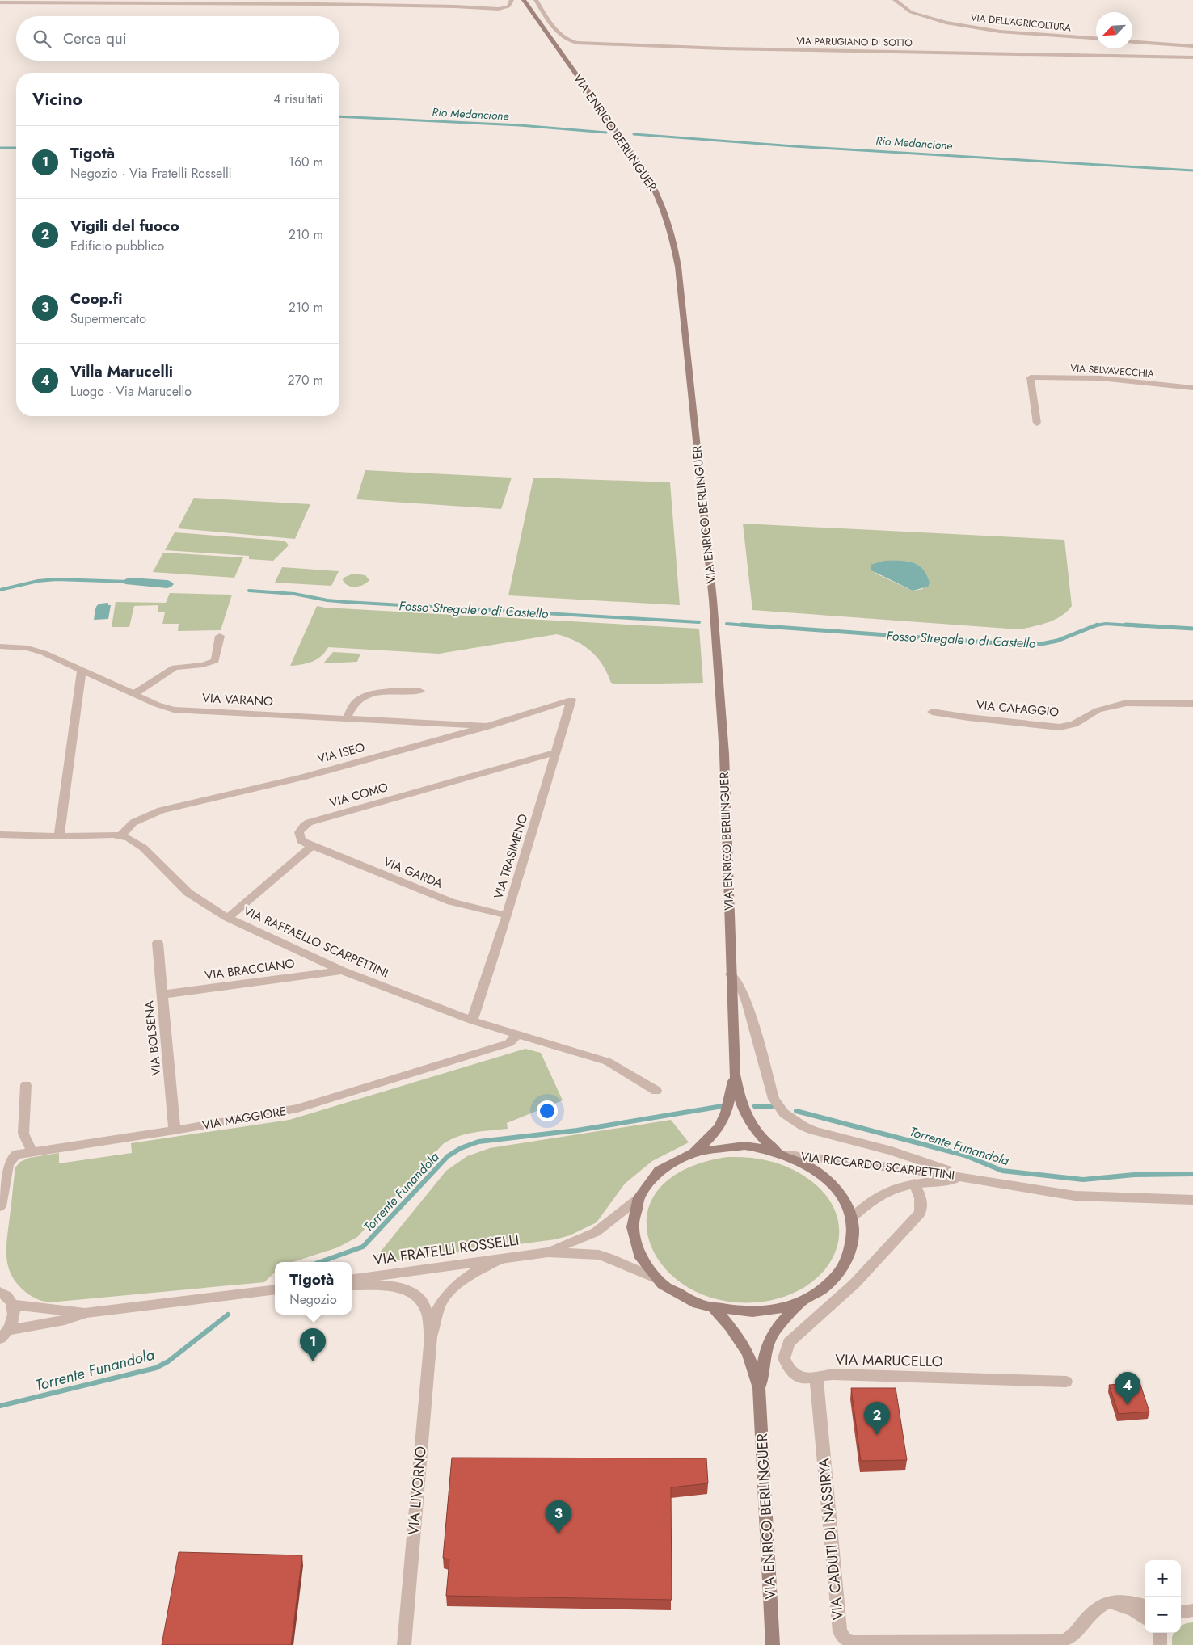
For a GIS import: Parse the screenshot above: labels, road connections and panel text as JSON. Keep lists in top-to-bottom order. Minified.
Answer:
{"streets":{"main road":["VIA ENRICO BERLINGUER"],"street":["VIA DELL'AGRICOLTURA","VIA PARUGIANO DI SOTTO","VIA SELVAVECCHIA","VIA VARANO","VIA CAFAGGIO","VIA ISEO","VIA COMO","VIA TRASIMENO","VIA GARDA","VIA RAFFAELLO SCARPETTINI","VIA BRACCIANO","VIA BOLSENA","VIA MAGGIORE","VIA RICCARDO SCARPETTINI","VIA FRATELLI ROSSELLI","VIA MARUCELLO","VIA LIVORNO","VIA CADUTI DI NASSIRYA"]},"crossings":[["VIA ENRICO BERLINGUER","VIA RICCARDO SCARPETTINI"],["VIA ENRICO BERLINGUER","VIA FRATELLI ROSSELLI"],["VIA VARANO","VIA ISEO"],["VIA ISEO","VIA TRASIMENO"],["VIA ISEO","VIA RAFFAELLO SCARPETTINI"],["VIA COMO","VIA TRASIMENO"],["VIA COMO","VIA GARDA"],["VIA TRASIMENO","VIA GARDA"],["VIA TRASIMENO","VIA RAFFAELLO SCARPETTINI"],["VIA RAFFAELLO SCARPETTINI","VIA BRACCIANO"],["VIA RAFFAELLO SCARPETTINI","VIA MAGGIORE"],["VIA BRACCIANO","VIA BOLSENA"],["VIA BOLSENA","VIA MAGGIORE"],["VIA RICCARDO SCARPETTINI","VIA MARUCELLO"],["VIA FRATELLI ROSSELLI","VIA LIVORNO"],["VIA MARUCELLO","VIA CADUTI DI NASSIRYA"]],"water":["Rio Medancione","Fosso Stregale o di Castello","Torrente Funandola"],"north":"bottom left","page":{"search":"Cerca qui","heading":["Vicino","4 risultati"],"list":[{"mark":"1","name":"Tigotà","note":"Negozio · Via Fratelli Rosselli","value":"160 m"},{"mark":"2","name":"Vigili del fuoco","note":"Edificio pubblico","value":"210 m"},{"mark":"3","name":"Coop.fi","note":"Supermercato","value":"210 m"},{"mark":"4","name":"Villa Marucelli","note":"Luogo · Via Marucello","value":"270 m"}],"popup":["Tigotà","Negozio"],"pins":["1","4","2","3"],"map_buttons":["+","−"]}}
